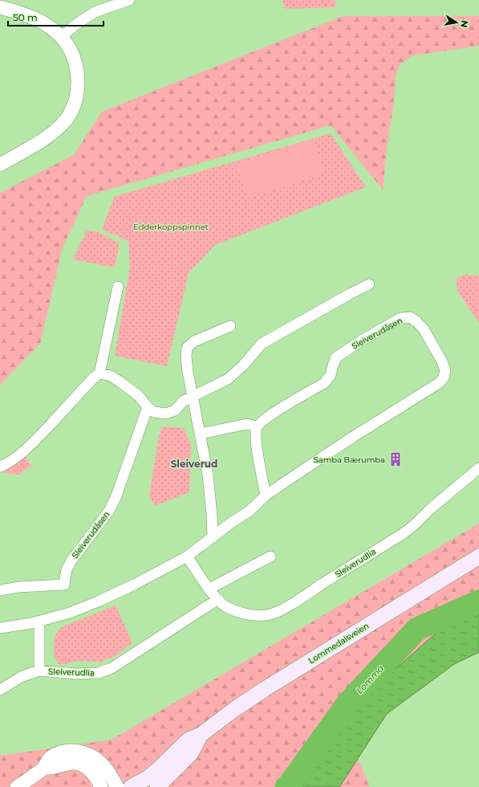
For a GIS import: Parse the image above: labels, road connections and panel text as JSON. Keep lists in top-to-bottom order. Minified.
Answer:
{"streets":{"main road":["Lommedalsveien"],"street":["Sleiverudåsen","Sleiverudlia"]},"crossings":[["Sleiverudåsen","Sleiverudlia"]],"districts":["Sleiverud"],"water":["Lomma"],"parks":["Edderkoppspinnet"],"places":{"building":["Samba Bærumba"]},"scale_bar":"50 m","north":"right"}
